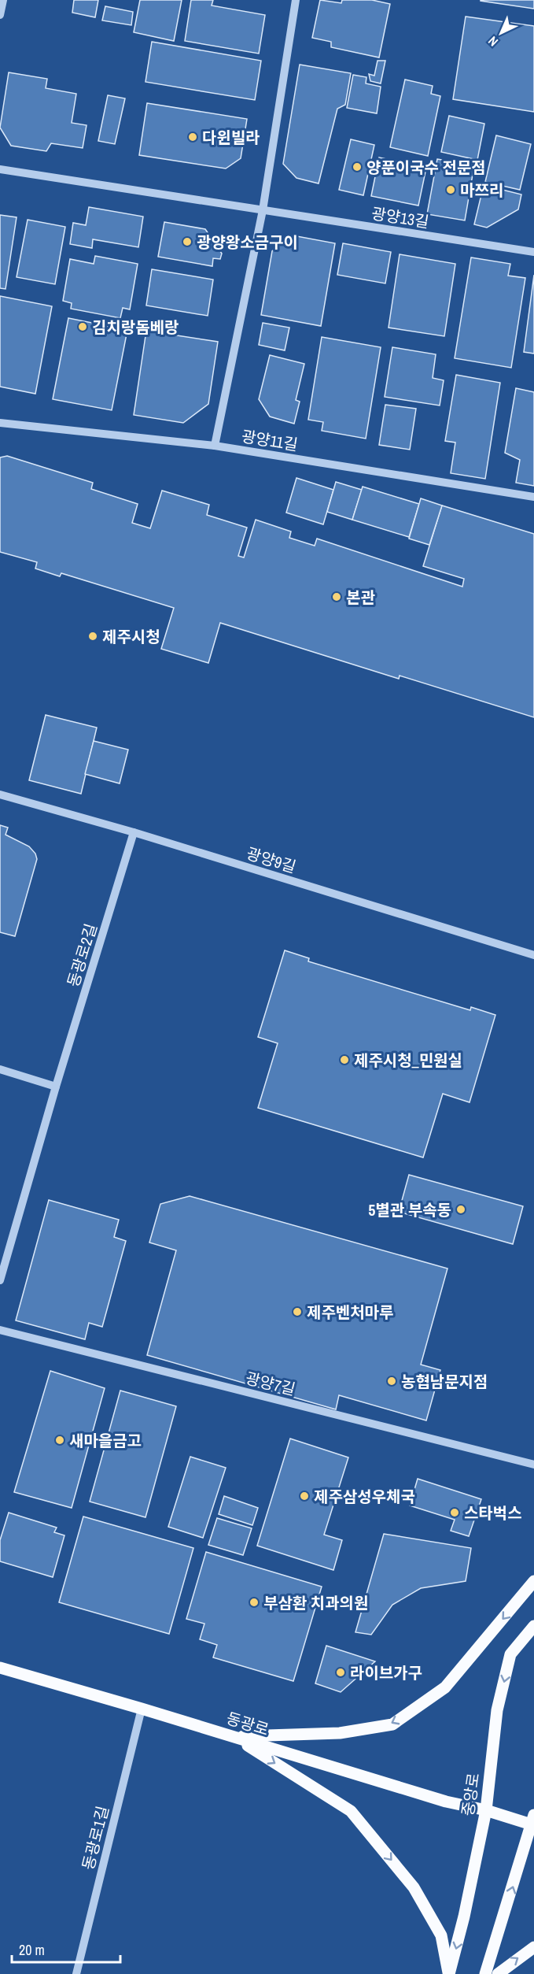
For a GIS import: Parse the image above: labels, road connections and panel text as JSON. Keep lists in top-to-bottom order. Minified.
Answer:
{"streets":{"main road":["동광로","중앙로"],"street":["광양13길","광양11길","광양9길","동광로2길","광양7길","동광로1길"]},"crossings":[["광양9길","동광로2길"],["동광로","중앙로"],["동광로","동광로1길"]],"places":["다윈빌라","양푼이국수 전문점","마쯔리","광양왕소금구이","김치랑돔베랑","본관","제주시청","제주시청_민원실","5별관 부속동","제주벤처마루","농협남문지점","새마을금고","제주삼성우체국","스타벅스","부삼환 치과의원","라이브가구"],"scale_bar":"20 m","north":"bottom left"}
